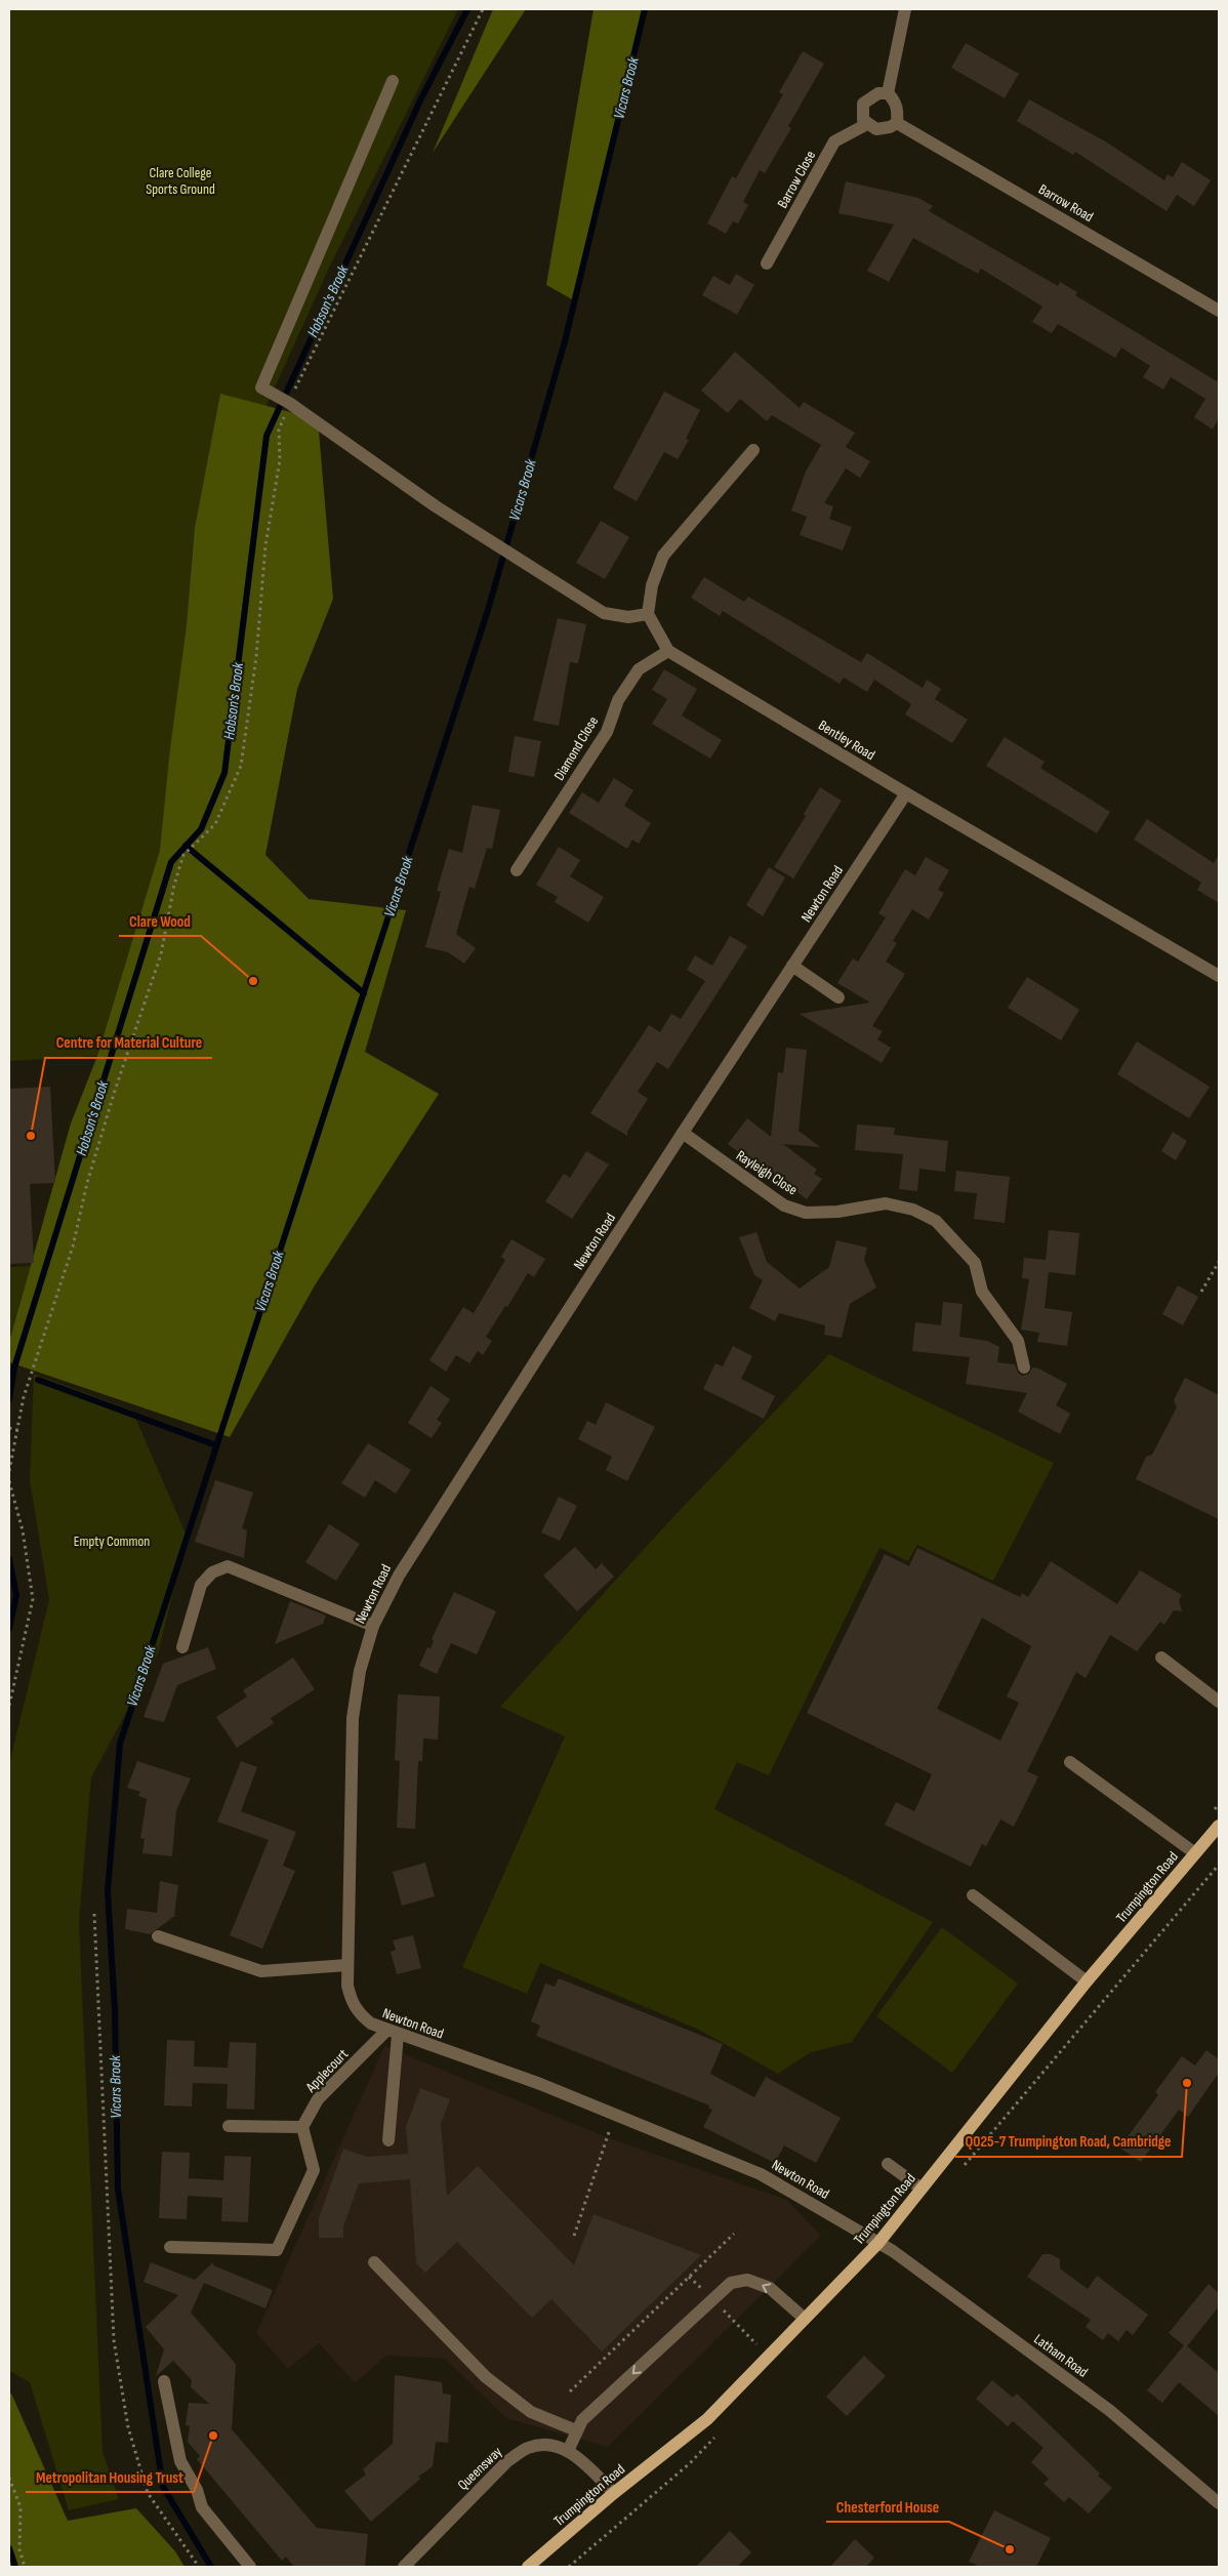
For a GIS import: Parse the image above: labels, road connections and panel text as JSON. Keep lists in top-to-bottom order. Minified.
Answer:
{"streets":{"main road":["Trumpington Road"],"street":["Barrow Close","Barrow Road","Bentley Road","Diamond Close","Newton Road","Rayleigh Close","Applecourt","Latham Road","Queensway"]},"crossings":[["Barrow Close","Barrow Road"],["Bentley Road","Diamond Close"],["Bentley Road","Newton Road"],["Newton Road","Rayleigh Close"],["Newton Road","Trumpington Road"],["Newton Road","Applecourt"],["Newton Road","Latham Road"],["Trumpington Road","Latham Road"],["Trumpington Road","Queensway"]],"water":["Vicars Brook","Hobson's Brook"],"parks":["Clare College Sports Ground","Empty Common"],"places":["Clare Wood","Centre for Material Culture","Q025-7 Trumpington Road, Cambridge","Metropolitan Housing Trust","Chesterford House"]}
